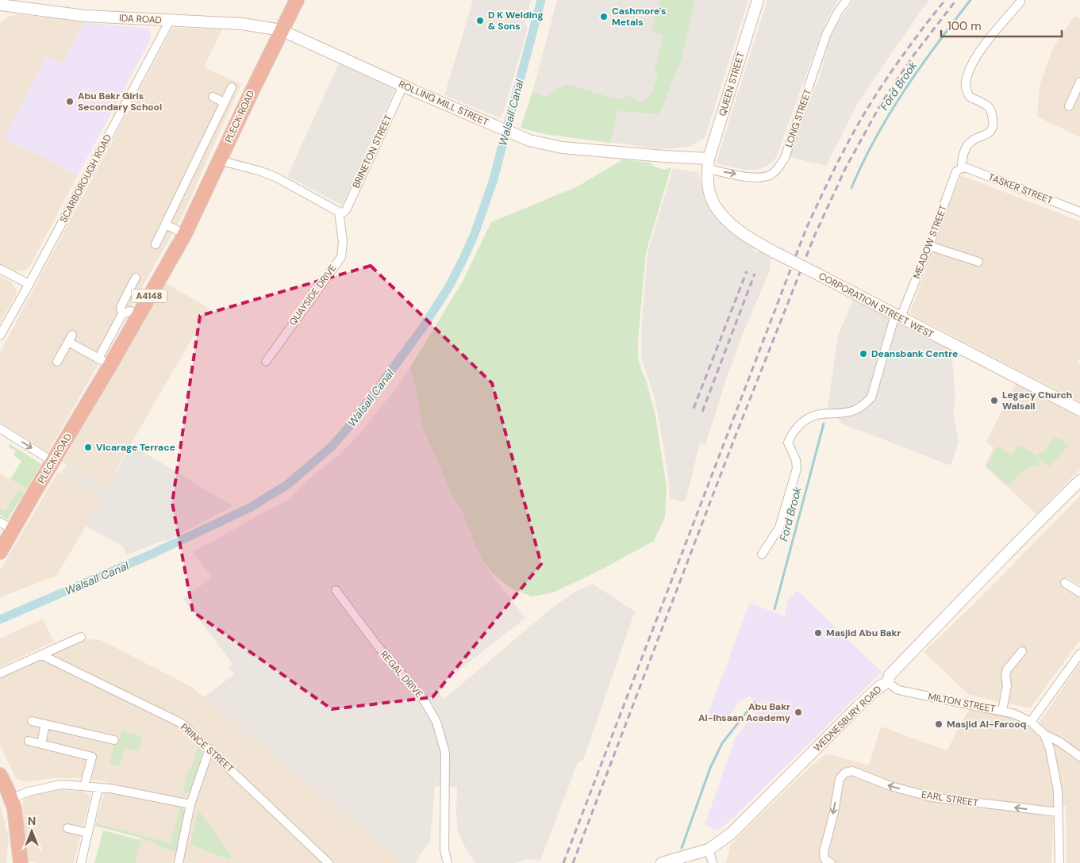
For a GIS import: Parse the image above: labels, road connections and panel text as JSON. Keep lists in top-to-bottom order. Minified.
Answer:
{"streets":{"highway":["PLECK ROAD","A4148"],"street":["IDA ROAD","QUEEN STREET","ROLLING MILL STREET","LONG STREET","BRINETON STREET","SCARBOROUGH ROAD","TASKER STREET","MEADOW STREET","QUAYSIDE DRIVE","CORPORATION STREET WEST","REGAL DRIVE","MILTON STREET","WEDNESBURY ROAD","PRINCE STREET","EARL STREET"]},"crossings":[["IDA ROAD","ROLLING MILL STREET"],["IDA ROAD","PLECK ROAD"],["IDA ROAD","SCARBOROUGH ROAD"],["QUEEN STREET","ROLLING MILL STREET"],["QUEEN STREET","LONG STREET"],["QUEEN STREET","CORPORATION STREET WEST"],["ROLLING MILL STREET","PLECK ROAD"],["ROLLING MILL STREET","LONG STREET"],["ROLLING MILL STREET","BRINETON STREET"],["ROLLING MILL STREET","CORPORATION STREET WEST"],["LONG STREET","CORPORATION STREET WEST"],["BRINETON STREET","QUAYSIDE DRIVE"],["TASKER STREET","MEADOW STREET"],["MEADOW STREET","CORPORATION STREET WEST"],["MILTON STREET","WEDNESBURY ROAD"],["MILTON STREET","EARL STREET"]],"one_way":["LONG STREET"],"water":["Ford Brook","Walsall Canal"],"places":["Cashmore's Metals","D K Welding & Sons","Abu Bakr Girls Secondary School","Deansbank Centre","Legacy Church Walsall","Vicarage Terrace","Masjid Abu Bakr","Abu Bakr Al-Ihsaan Academy","Masjid Al-Farooq"],"scale_bar":"100 m","north":"top"}
